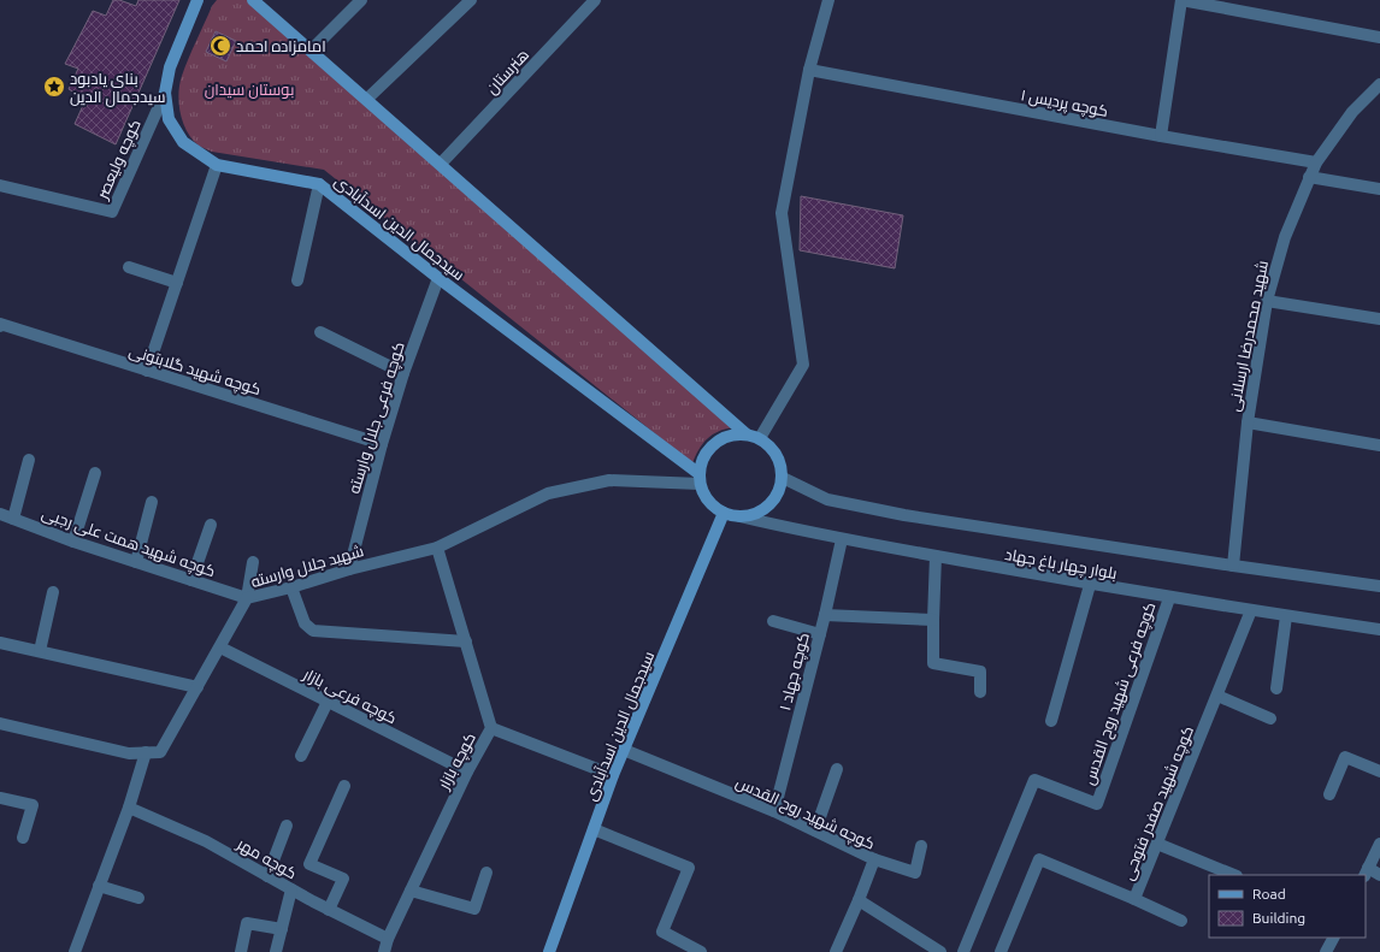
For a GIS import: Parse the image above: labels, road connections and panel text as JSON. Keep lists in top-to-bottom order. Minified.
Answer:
{"streets":{"main road":["سیدجمال الدین اسدآبادی"],"street":["هنرستان","کوچه پردیس ۱","کوچه ولیعصر","شهید محمدرضا ارسلانی","کوچه شهید گلابتونی","کوچه فرعی جلال وارسته","کوچه شهید همت علی رجبی","بلوار چهار باغ جهاد","شهید جلال وارسته","کوچه جهاد ۱","کوچه فرعی شهید روح القدس","کوچه فرعی بازار","کوچه بازار","کوچه شهید صفدر فتوحی","کوچه شهید روح القدس","کوچه مهر"]},"crossings":[["کوچه پردیس ۱","شهید محمدرضا ارسلانی"],["کوچه ولیعصر","سیدجمال الدین اسدآبادی"],["سیدجمال الدین اسدآبادی","کوچه فرعی جلال وارسته"],["سیدجمال الدین اسدآبادی","بلوار چهار باغ جهاد"],["سیدجمال الدین اسدآبادی","شهید جلال وارسته"],["سیدجمال الدین اسدآبادی","کوچه شهید روح القدس"],["شهید محمدرضا ارسلانی","بلوار چهار باغ جهاد"],["کوچه شهید گلابتونی","کوچه فرعی جلال وارسته"],["کوچه فرعی جلال وارسته","شهید جلال وارسته"],["کوچه شهید همت علی رجبی","شهید جلال وارسته"],["بلوار چهار باغ جهاد","شهید جلال وارسته"],["بلوار چهار باغ جهاد","کوچه جهاد ۱"],["بلوار چهار باغ جهاد","کوچه فرعی شهید روح القدس"],["بلوار چهار باغ جهاد","کوچه شهید صفدر فتوحی"],["شهید جلال وارسته","کوچه فرعی بازار"],["شهید جلال وارسته","کوچه بازار"],["کوچه جهاد ۱","کوچه شهید روح القدس"],["کوچه فرعی بازار","کوچه بازار"],["کوچه بازار","کوچه مهر"]],"parks":["بوستان سیدان"],"places":{"mosque":["امامزاده احمد"],"place":["بنای یادبود سیدجمال الدین"]},"legend":["Road","Building"]}
